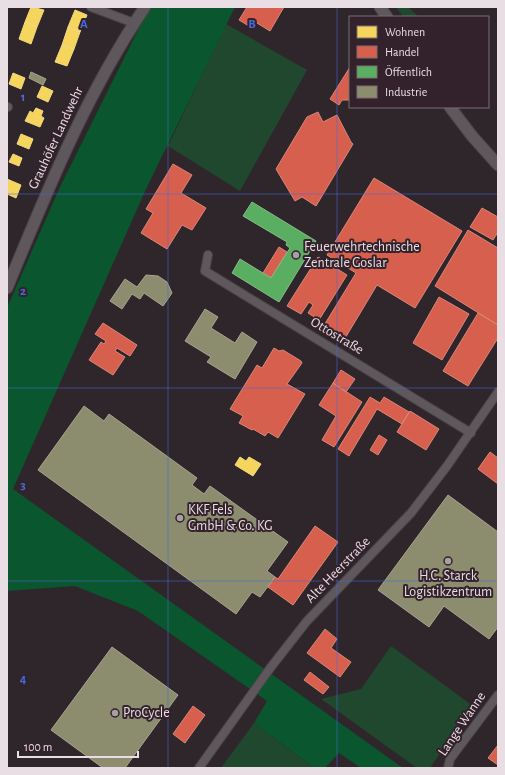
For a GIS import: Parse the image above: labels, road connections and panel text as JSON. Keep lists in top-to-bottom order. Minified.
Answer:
{"streets":{"street":["Grauhöfer Landwehr","Ottostraße","Alte Heerstraße","Lange Wanne"]},"crossings":[["Ottostraße","Alte Heerstraße"]],"places":["Feuerwehrtechnische Zentrale Goslar","KKF Fels GmbH & Co. KG","H.C. Starck Logistikzentrum","ProCycle"],"legend":["Wohnen","Handel","Öffentlich","Industrie"],"scale_bar":"100 m","grid":{"columns":["A","B"],"rows":["1","2","3","4"]}}
